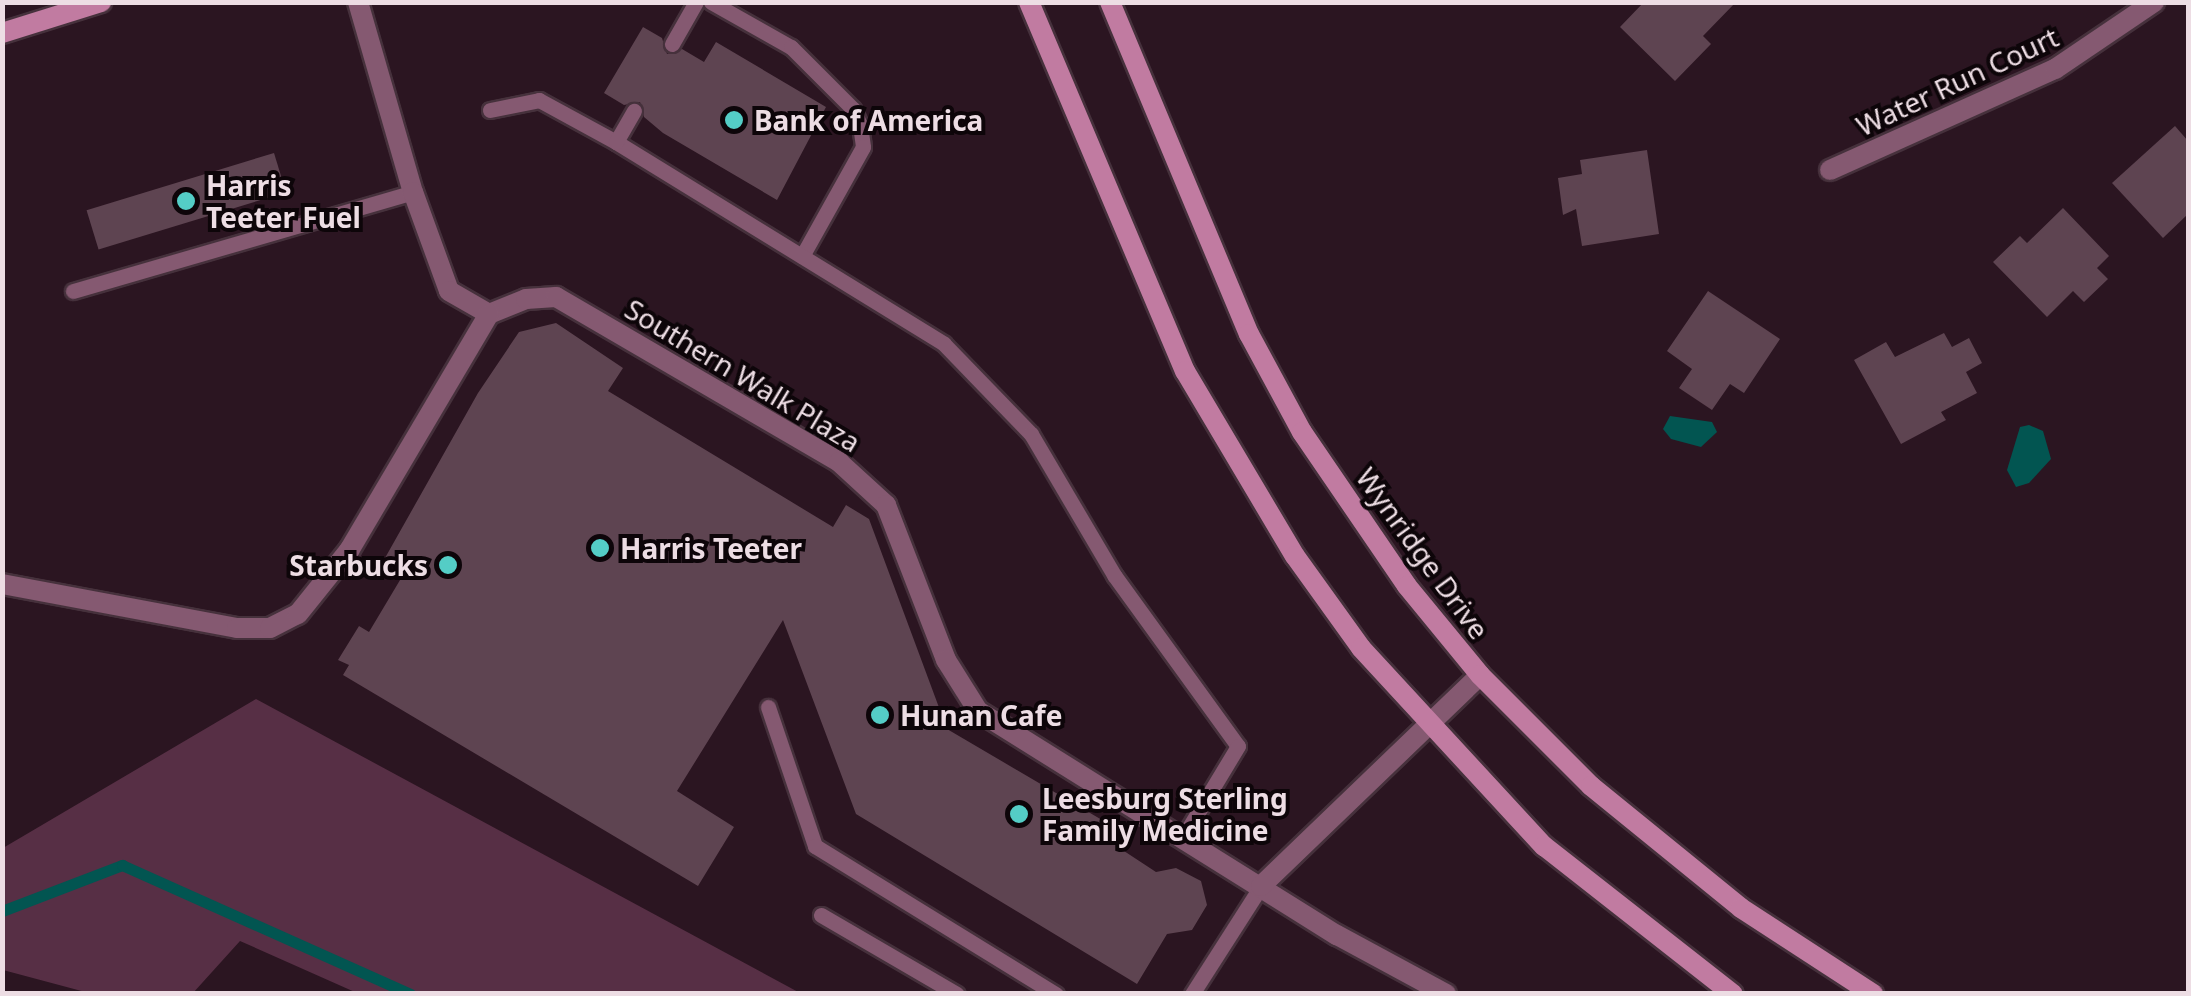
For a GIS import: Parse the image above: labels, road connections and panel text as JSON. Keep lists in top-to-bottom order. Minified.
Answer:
{"streets":{"street":["Water Run Court","Southern Walk Plaza","Wynridge Drive"]},"places":["Bank of America","Harris Teeter Fuel","Harris Teeter","Starbucks","Hunan Cafe","Leesburg Sterling Family Medicine"]}
